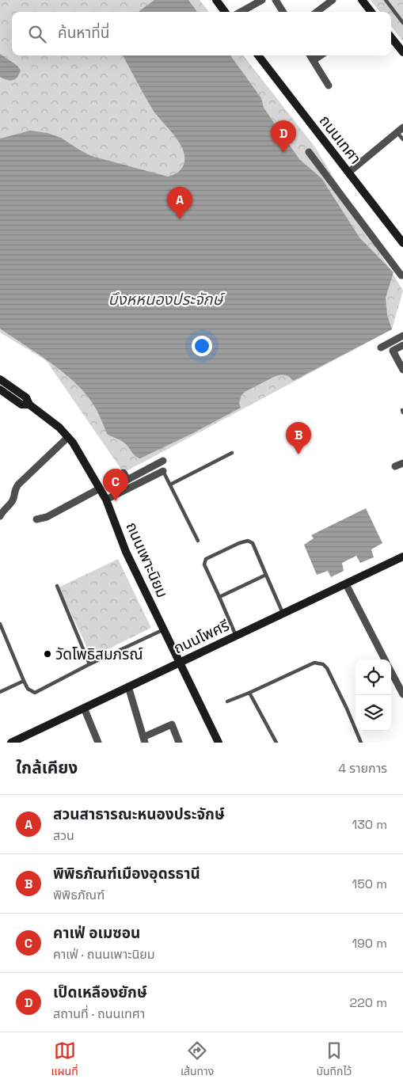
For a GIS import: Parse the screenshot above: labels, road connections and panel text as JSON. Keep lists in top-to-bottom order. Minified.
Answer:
{"streets":{"street":["ถนนเทศา","ถนนเพาะนิยม","ถนนโพศรี"]},"crossings":[["ถนนเพาะนิยม","ถนนโพศรี"]],"water":["บึงหหนองประจักษ์"],"places":["วัดโพธิสมภรณ์"],"page":{"search":"ค้นหาที่นี่","pins":["D","A","B","C"],"heading":["ใกล้เคียง","4 รายการ"],"list":[{"mark":"A","name":"สวนสาธารณะหนองประจักษ์","note":"สวน","value":"130 m"},{"mark":"B","name":"พิพิธภัณฑ์เมืองอุดรธานี","note":"พิพิธภัณฑ์","value":"150 m"},{"mark":"C","name":"คาเฟ่ อเมซอน","note":"คาเฟ่ · ถนนเพาะนิยม","value":"190 m"},{"mark":"D","name":"เป็ดเหลืองยักษ์","note":"สถานที่ · ถนนเทศา","value":"220 m"}],"nav":["แผนที่","เส้นทาง","บันทึกไว้"]}}
